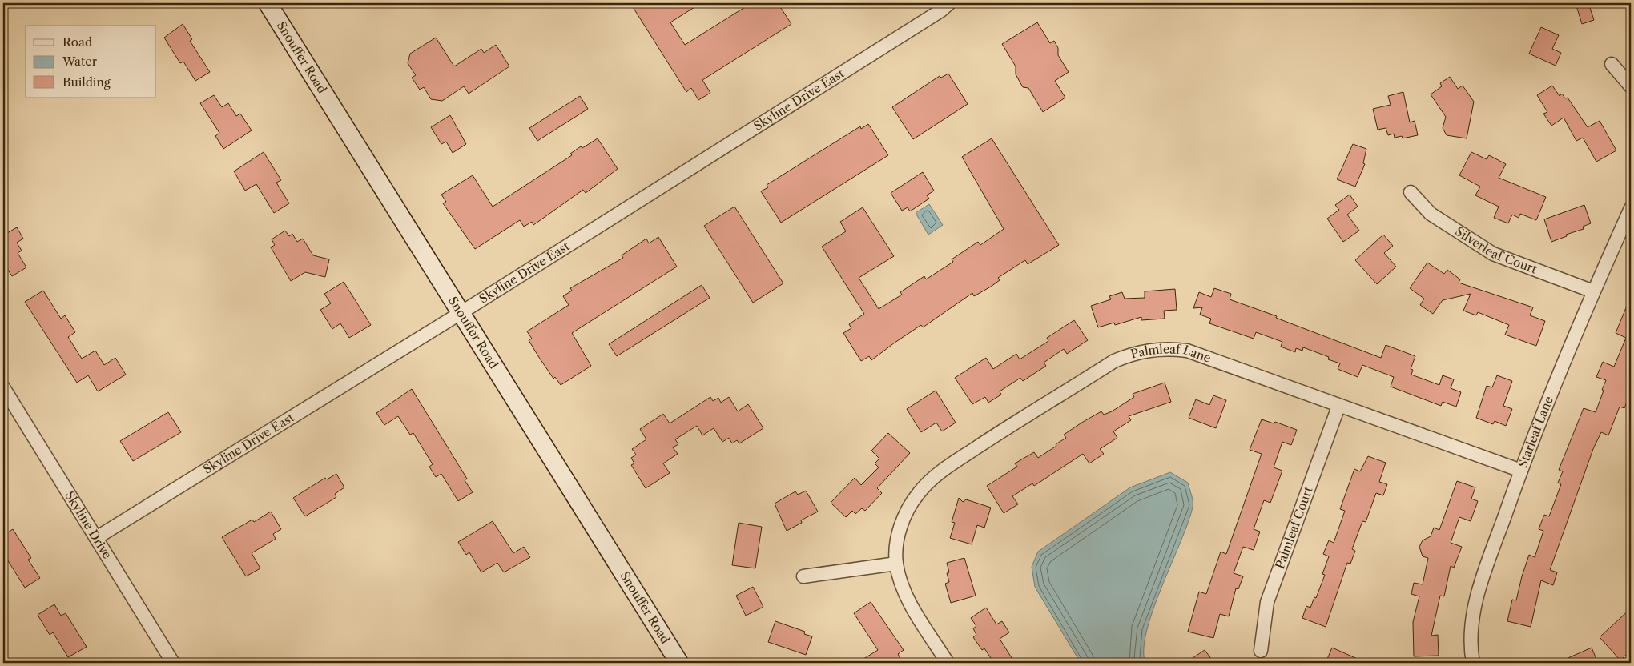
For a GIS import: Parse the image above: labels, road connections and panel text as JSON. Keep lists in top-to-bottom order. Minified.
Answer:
{"streets":{"main road":["Snouffer Road"],"street":["Skyline Drive East","Silverleaf Court","Palmleaf Lane","Starleaf Lane","Skyline Drive","Palmleaf Court"]},"crossings":[["Snouffer Road","Skyline Drive East"],["Skyline Drive East","Skyline Drive"],["Silverleaf Court","Starleaf Lane"],["Palmleaf Lane","Starleaf Lane"],["Palmleaf Lane","Palmleaf Court"]],"legend":["Road","Water","Building"]}
